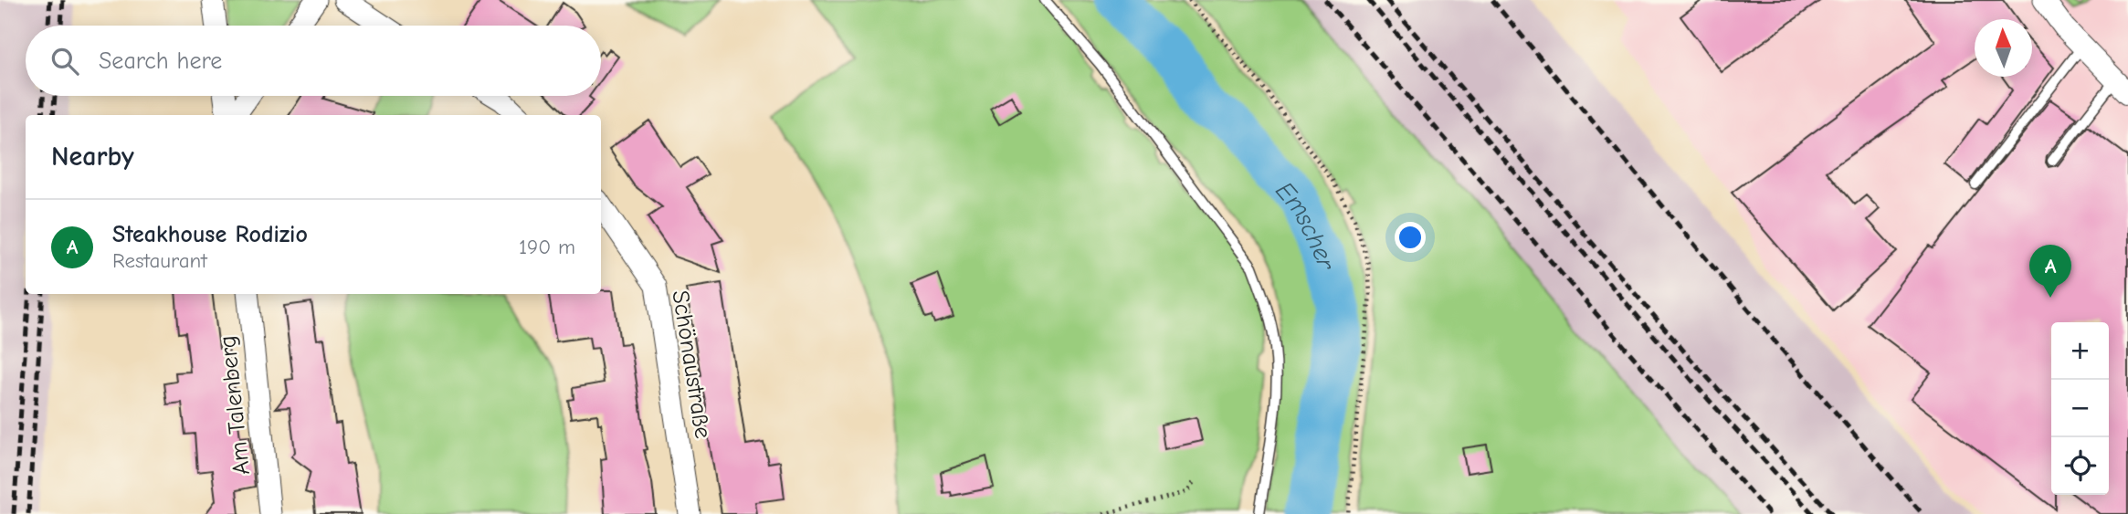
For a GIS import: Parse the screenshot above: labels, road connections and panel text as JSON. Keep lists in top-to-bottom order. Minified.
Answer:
{"streets":{"street":["Schönaustraße","Am Talenberg"]},"water":["Emscher"],"north":"top","page":{"search":"Search here","heading":"Nearby","list":[{"mark":"A","name":"Steakhouse Rodizio","note":"Restaurant","value":"190 m"}],"pins":"A","map_buttons":["+","−"]}}
